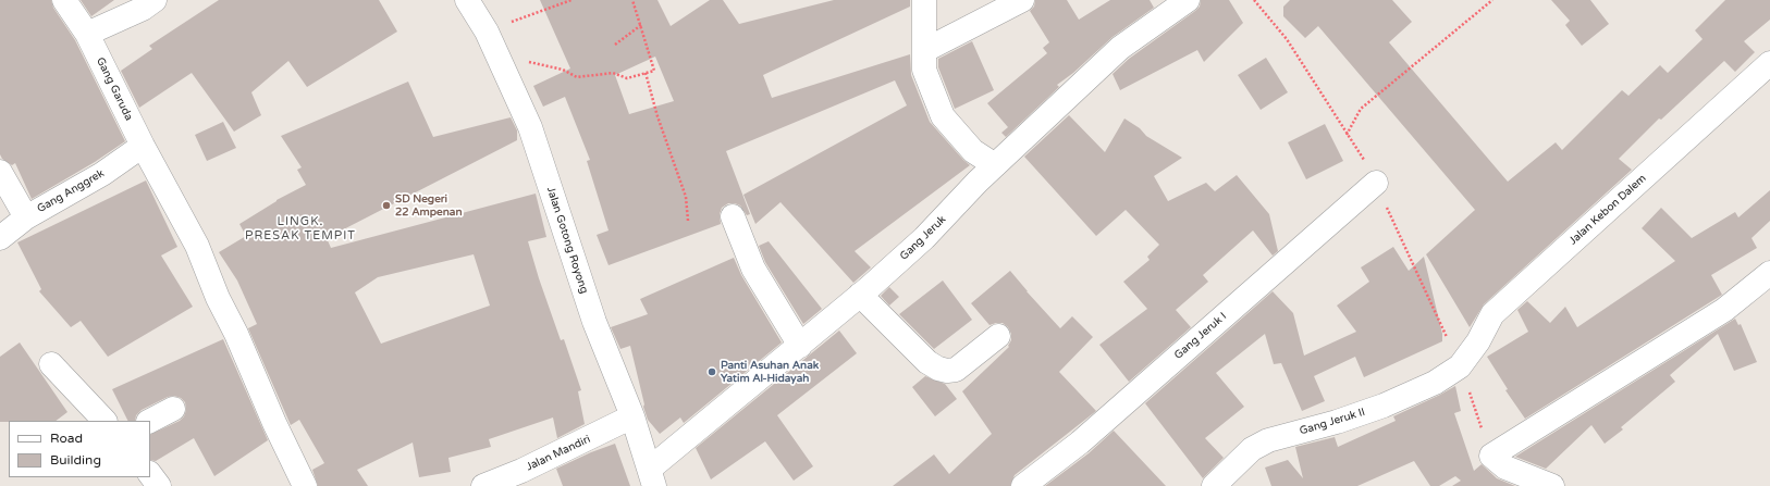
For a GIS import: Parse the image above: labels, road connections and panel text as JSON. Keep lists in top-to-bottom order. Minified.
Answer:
{"streets":{"street":["Gang Garuda","Gang Anggrek","Jalan Kebon Dalem","Gang Jeruk","Jalan Gotong Royong","Gang Jeruk I","Gang Jeruk II","Jalan Mandiri"]},"crossings":[["Gang Garuda","Gang Anggrek"],["Jalan Kebon Dalem","Gang Jeruk II"],["Gang Jeruk","Jalan Gotong Royong"],["Jalan Gotong Royong","Jalan Mandiri"]],"districts":["LINGK. PRESAK TEMPIT"],"places":["SD Negeri 22 Ampenan","Panti Asuhan Anak Yatim Al-Hidayah"],"legend":["Road","Building"]}
